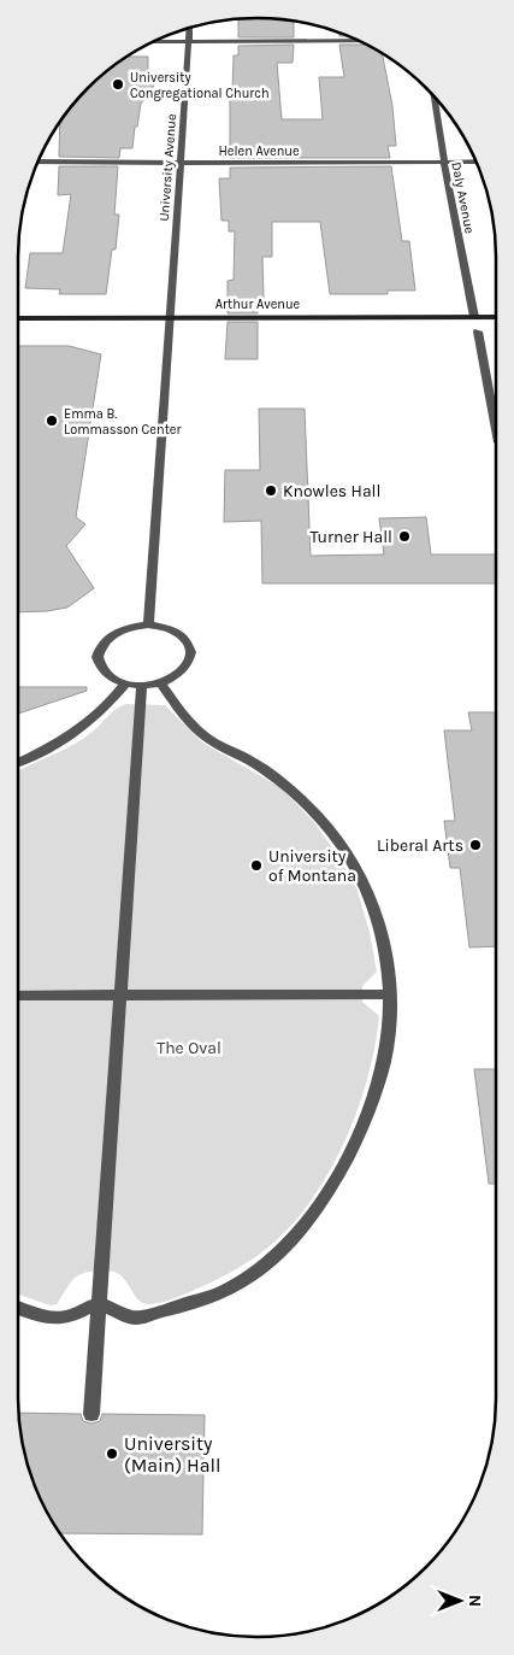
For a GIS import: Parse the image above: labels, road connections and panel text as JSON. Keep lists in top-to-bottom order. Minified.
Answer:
{"streets":{"street":["Helen Avenue","University Avenue","Daly Avenue","Arthur Avenue"]},"crossings":[["Helen Avenue","University Avenue"],["Helen Avenue","Daly Avenue"],["University Avenue","Arthur Avenue"],["Daly Avenue","Arthur Avenue"]],"parks":["The Oval"],"places":["University Congregational Church","Emma B. Lommasson Center","Knowles Hall","Turner Hall","Liberal Arts","University of Montana","University (Main) Hall"],"north":"right"}
